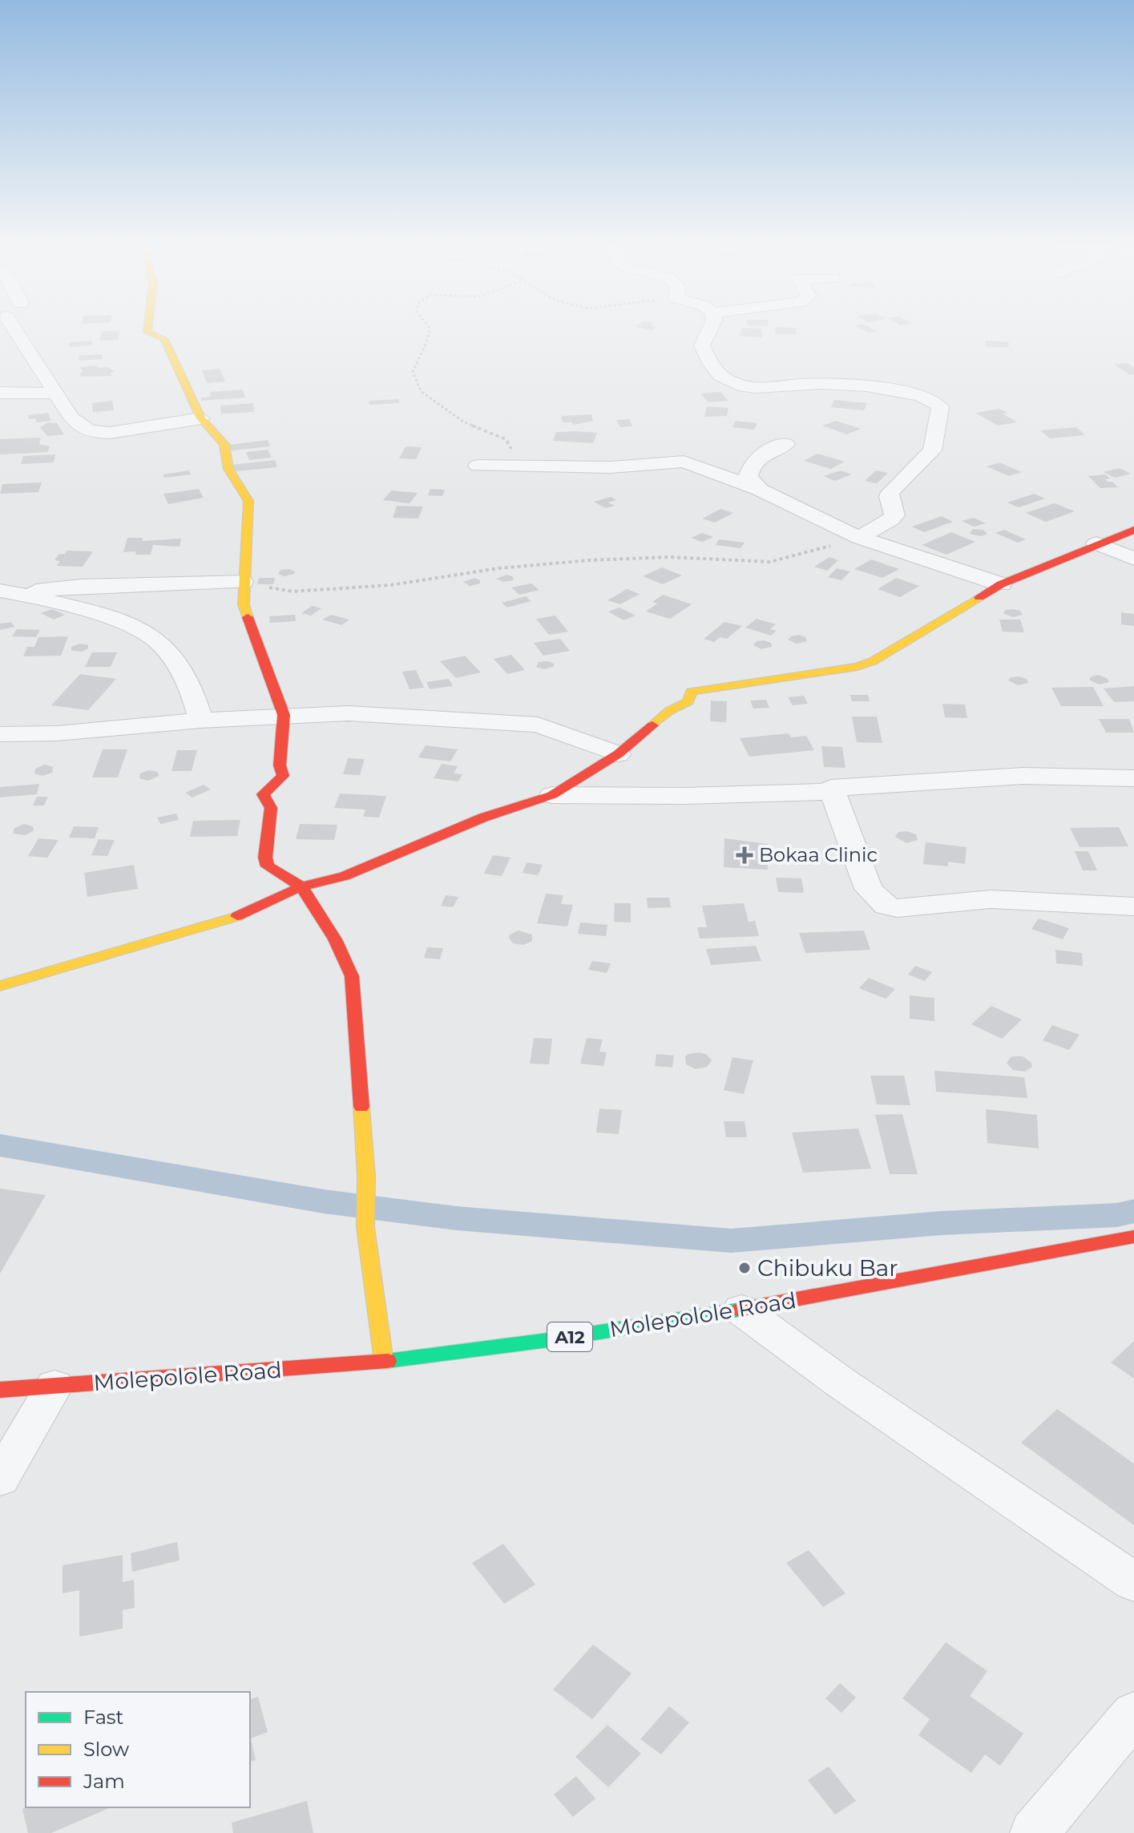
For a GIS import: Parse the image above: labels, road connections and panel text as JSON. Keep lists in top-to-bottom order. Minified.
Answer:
{"streets":{"street":["Molepolole Road","A12"]},"places":{"health":["Bokaa Clinic"],"other":["Chibuku Bar"]},"legend":["Fast","Slow","Jam"]}
